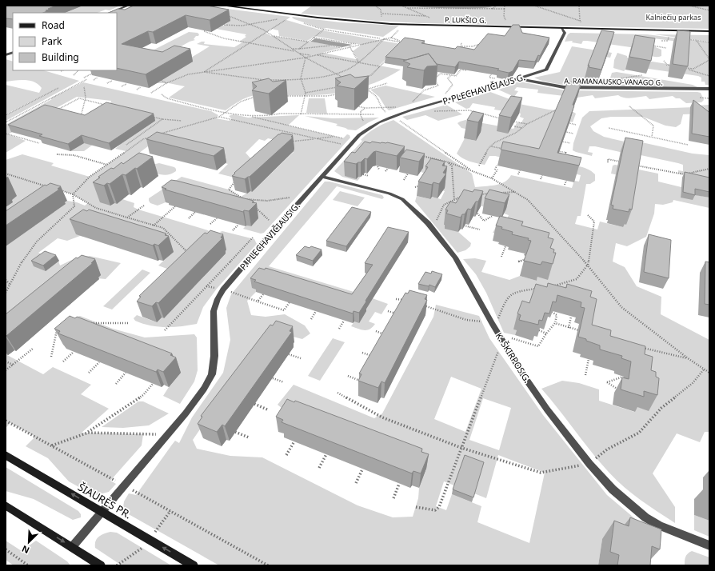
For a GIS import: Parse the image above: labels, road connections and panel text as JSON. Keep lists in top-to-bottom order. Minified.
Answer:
{"streets":{"main road":["P. LUKŠIO G.","ŠIAURĖS PR."],"street":["A. RAMANAUSKO-VANAGO G.","P. PLECHAVIČIAUS G.","K. ŠKIRPOS G."]},"crossings":[["P. LUKŠIO G.","P. PLECHAVIČIAUS G."],["A. RAMANAUSKO-VANAGO G.","P. PLECHAVIČIAUS G."],["P. PLECHAVIČIAUS G.","K. ŠKIRPOS G."],["P. PLECHAVIČIAUS G.","ŠIAURĖS PR."]],"parks":["Kalniečių parkas"],"legend":["Road","Park","Building"],"north":"bottom left"}
